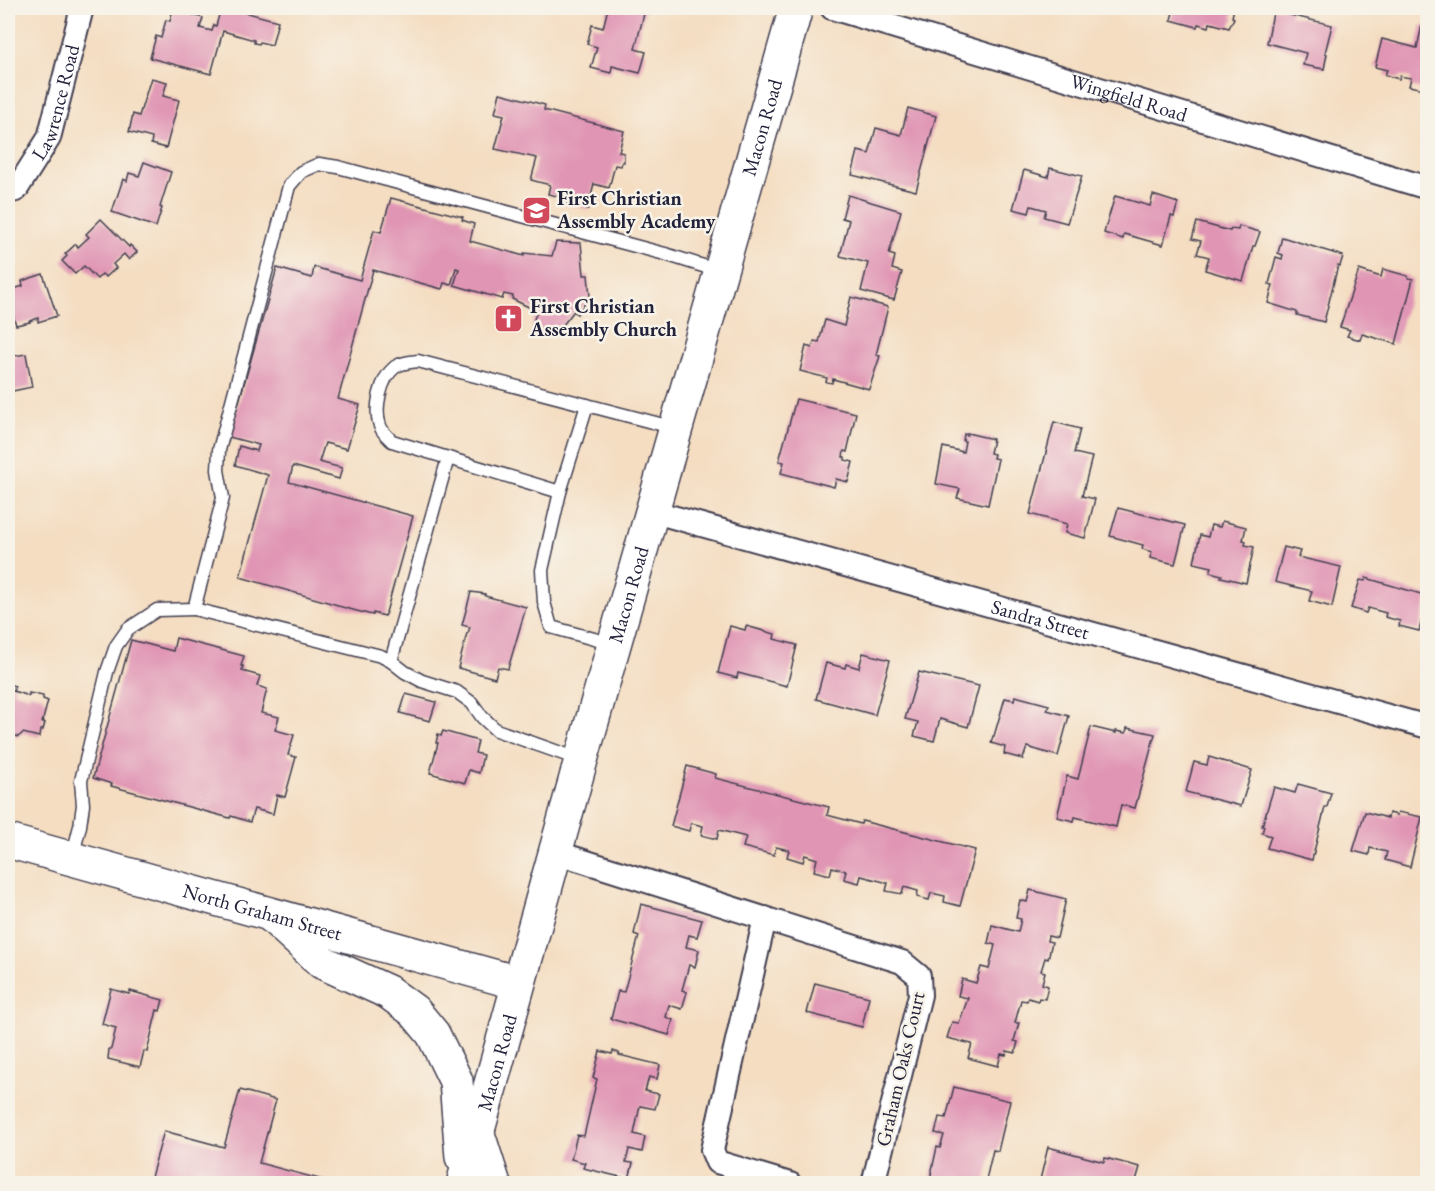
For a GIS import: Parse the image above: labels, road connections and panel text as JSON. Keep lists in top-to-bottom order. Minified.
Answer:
{"streets":{"main road":["Macon Road","North Graham Street"],"street":["Wingfield Road","Lawrence Road","Sandra Street","Graham Oaks Court"]},"crossings":[["Macon Road","Sandra Street"],["Macon Road","North Graham Street"],["Macon Road","Graham Oaks Court"]],"places":{"school or university":["First Christian Assembly Academy"],"church":["First Christian Assembly Church"]}}
